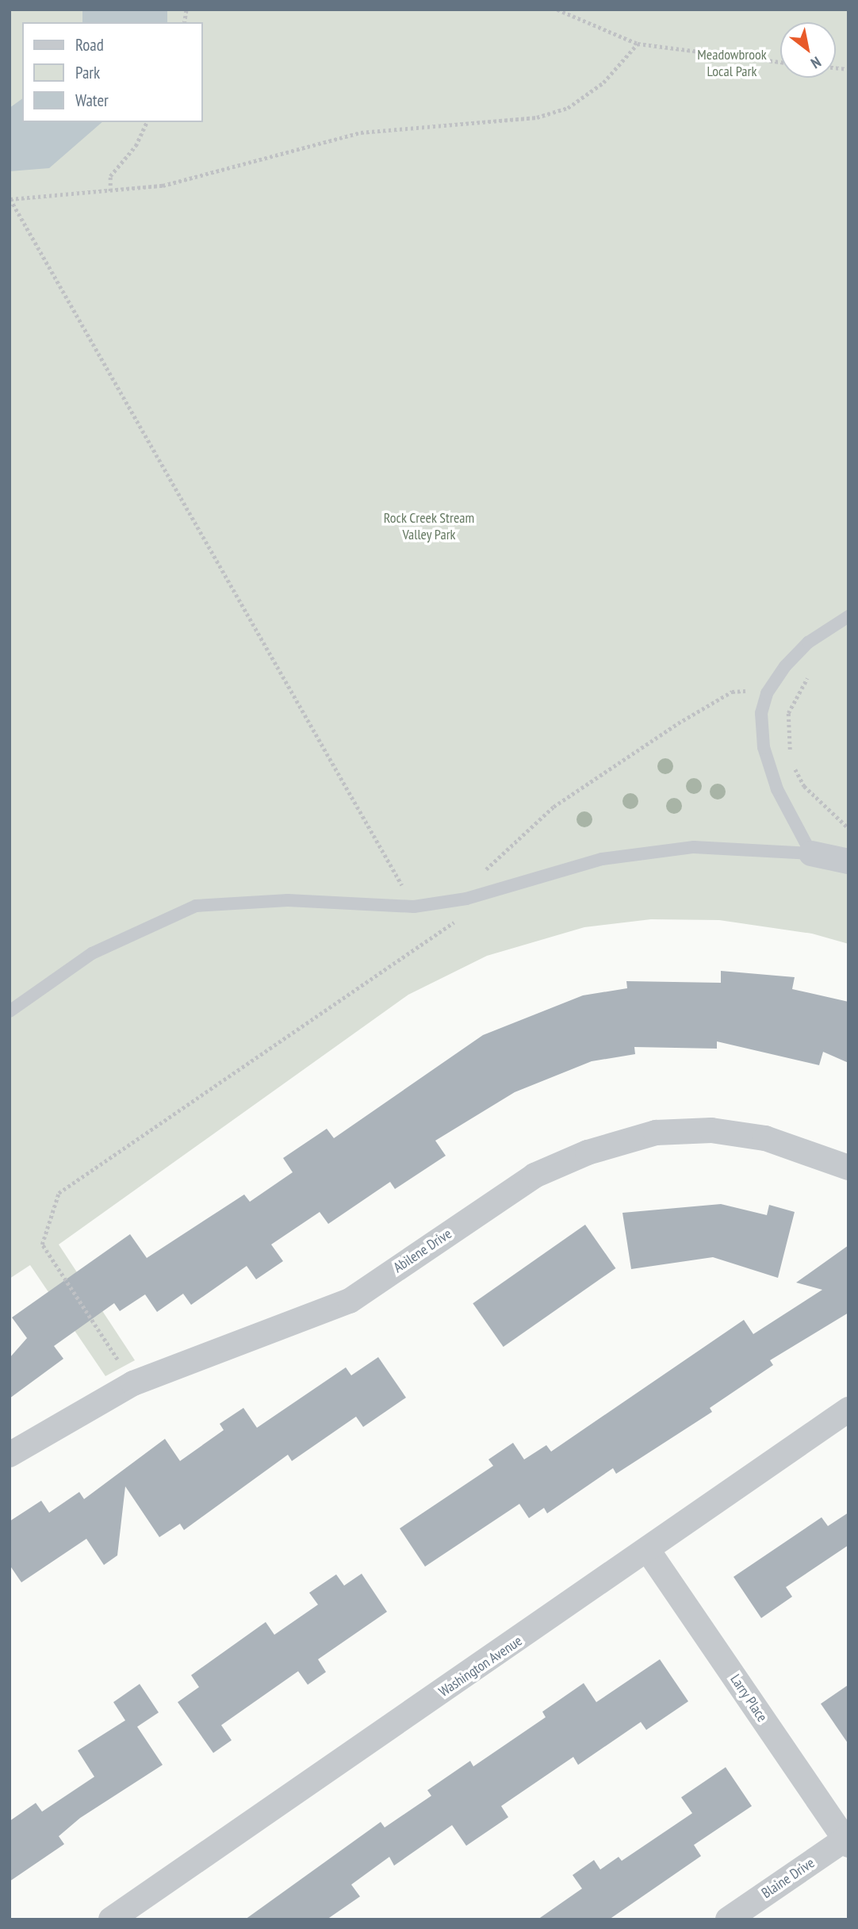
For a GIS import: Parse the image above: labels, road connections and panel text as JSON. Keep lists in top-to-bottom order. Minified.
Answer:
{"streets":{"street":["Abilene Drive","Washington Avenue","Larry Place","Blaine Drive"]},"crossings":[["Washington Avenue","Larry Place"],["Larry Place","Blaine Drive"]],"parks":["Meadowbrook Local Park","Rock Creek Stream Valley Park"],"legend":["Road","Park","Water"],"north":"bottom right"}
